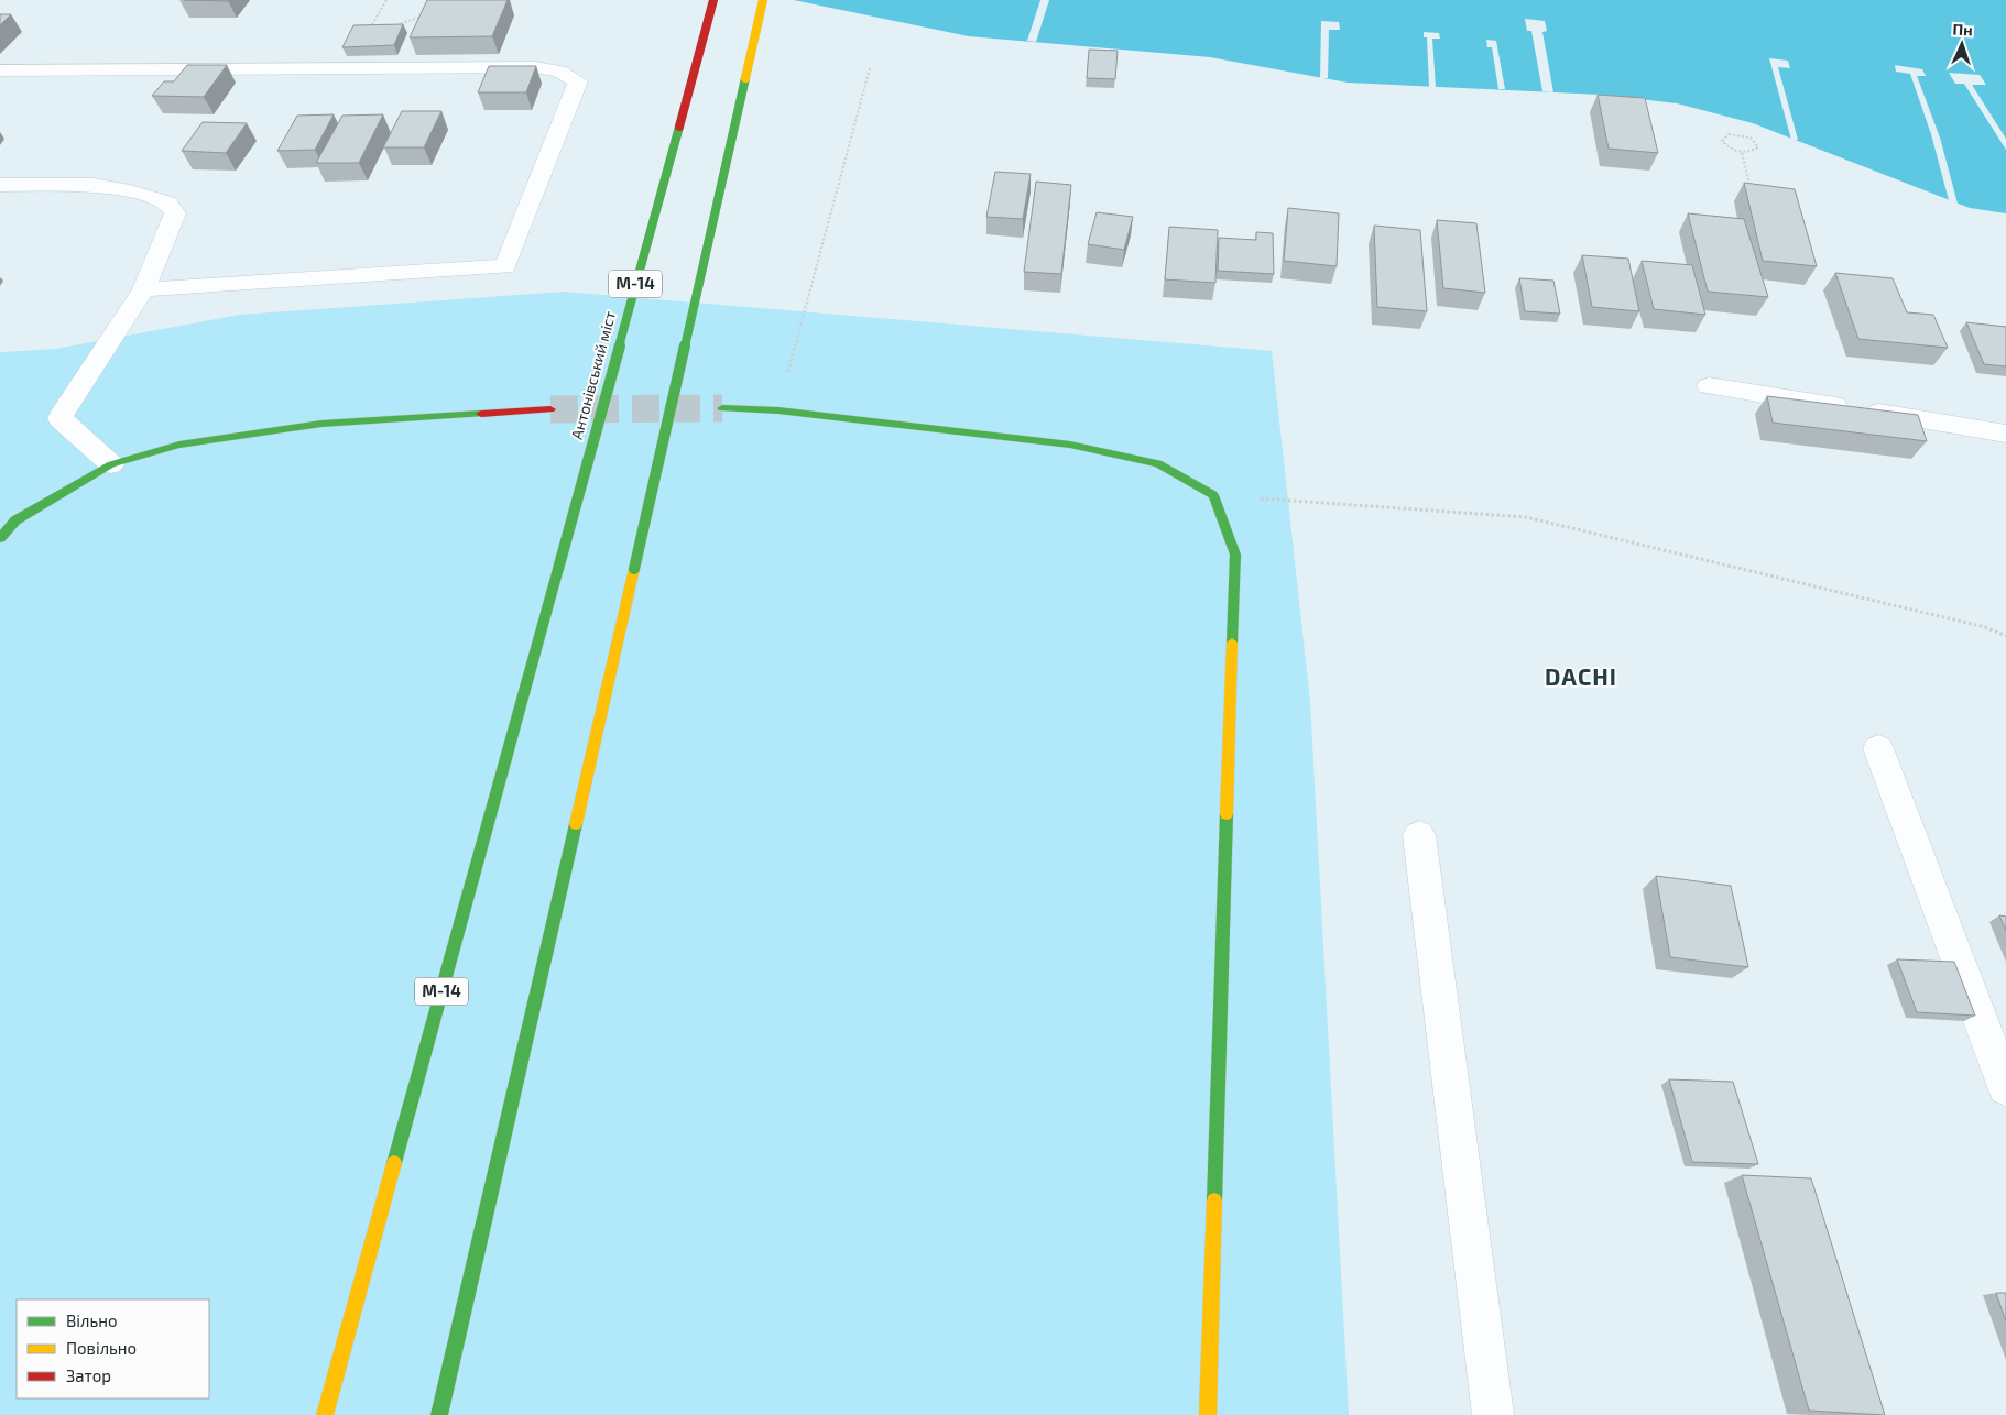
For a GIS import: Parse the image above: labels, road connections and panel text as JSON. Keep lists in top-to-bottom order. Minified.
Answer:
{"streets":{"main road":["М-14","Антонівський міст"]},"districts":["DACHI"],"legend":["Вільно","Повільно","Затор"],"north":"top"}
